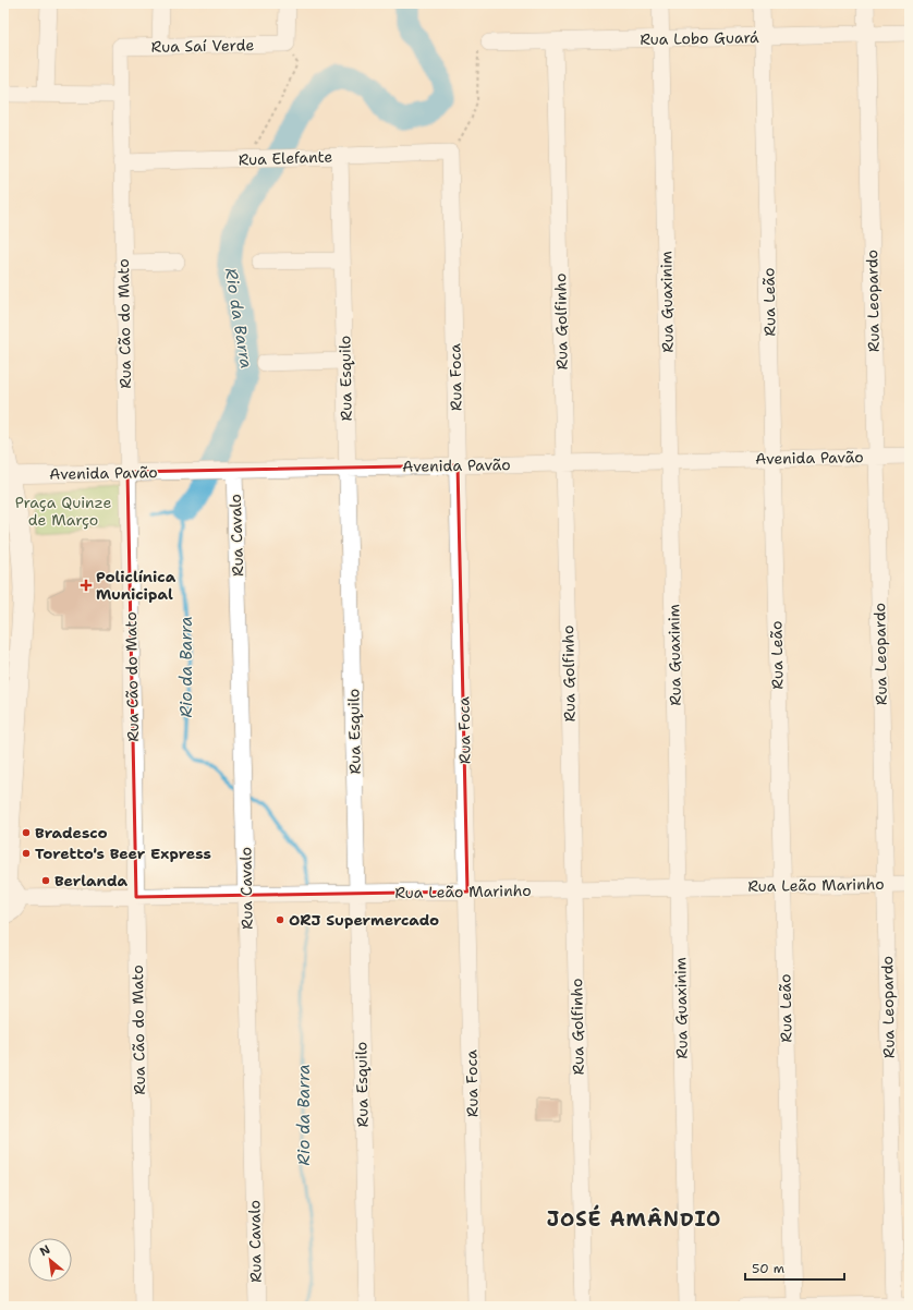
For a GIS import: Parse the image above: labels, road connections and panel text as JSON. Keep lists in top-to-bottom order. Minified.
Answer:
{"streets":{"street":["Rua Lobo Guará","Rua Saí Verde","Rua Elefante","Rua Leopardo","Rua Guaxinim","Rua Leão","Rua Golfinho","Rua Cão do Mato","Rua Foca","Rua Esquilo","Avenida Pavão","Rua Cavalo","Rua Leão Marinho"]},"crossings":[["Rua Lobo Guará","Rua Leopardo"],["Rua Lobo Guará","Rua Guaxinim"],["Rua Lobo Guará","Rua Leão"],["Rua Lobo Guará","Rua Golfinho"],["Rua Saí Verde","Rua Cão do Mato"],["Rua Elefante","Rua Cão do Mato"],["Rua Elefante","Rua Foca"],["Rua Elefante","Rua Esquilo"],["Rua Leopardo","Avenida Pavão"],["Rua Leopardo","Rua Leão Marinho"],["Rua Guaxinim","Avenida Pavão"],["Rua Guaxinim","Rua Leão Marinho"],["Rua Leão","Avenida Pavão"],["Rua Leão","Rua Leão Marinho"],["Rua Golfinho","Avenida Pavão"],["Rua Golfinho","Rua Leão Marinho"],["Rua Cão do Mato","Avenida Pavão"],["Rua Cão do Mato","Rua Leão Marinho"],["Rua Foca","Avenida Pavão"],["Rua Foca","Rua Leão Marinho"],["Rua Esquilo","Avenida Pavão"],["Rua Esquilo","Rua Leão Marinho"],["Avenida Pavão","Rua Cavalo"],["Rua Cavalo","Rua Leão Marinho"]],"districts":["JOSÉ AMÂNDIO"],"water":["Rio da Barra"],"parks":["Praça Quinze de Março"],"places":{"health":["Policlínica Municipal"],"other":["Bradesco","Toretto's Beer Express","Berlanda","ORJ Supermercado"]},"scale_bar":"50 m","north":"top left"}
